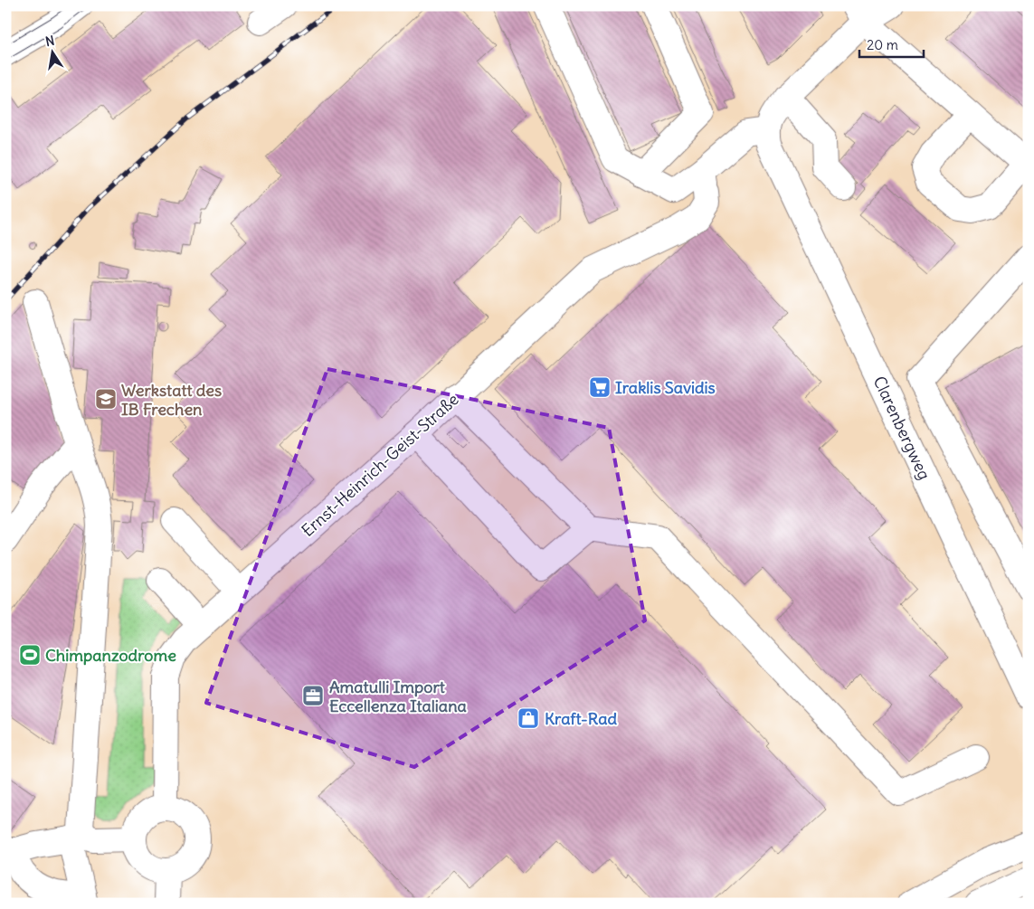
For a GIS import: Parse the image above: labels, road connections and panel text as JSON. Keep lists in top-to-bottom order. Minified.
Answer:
{"streets":{"street":["Clarenbergweg","Ernst-Heinrich-Geist-Straße"]},"places":{"supermarket":["Iraklis Savidis"],"school or university":["Werkstatt des IB Frechen"],"sports":["Chimpanzodrome"],"office":["Amatulli Import Eccellenza Italiana"],"shop":["Kraft-Rad"]},"scale_bar":"20 m","north":"top"}
